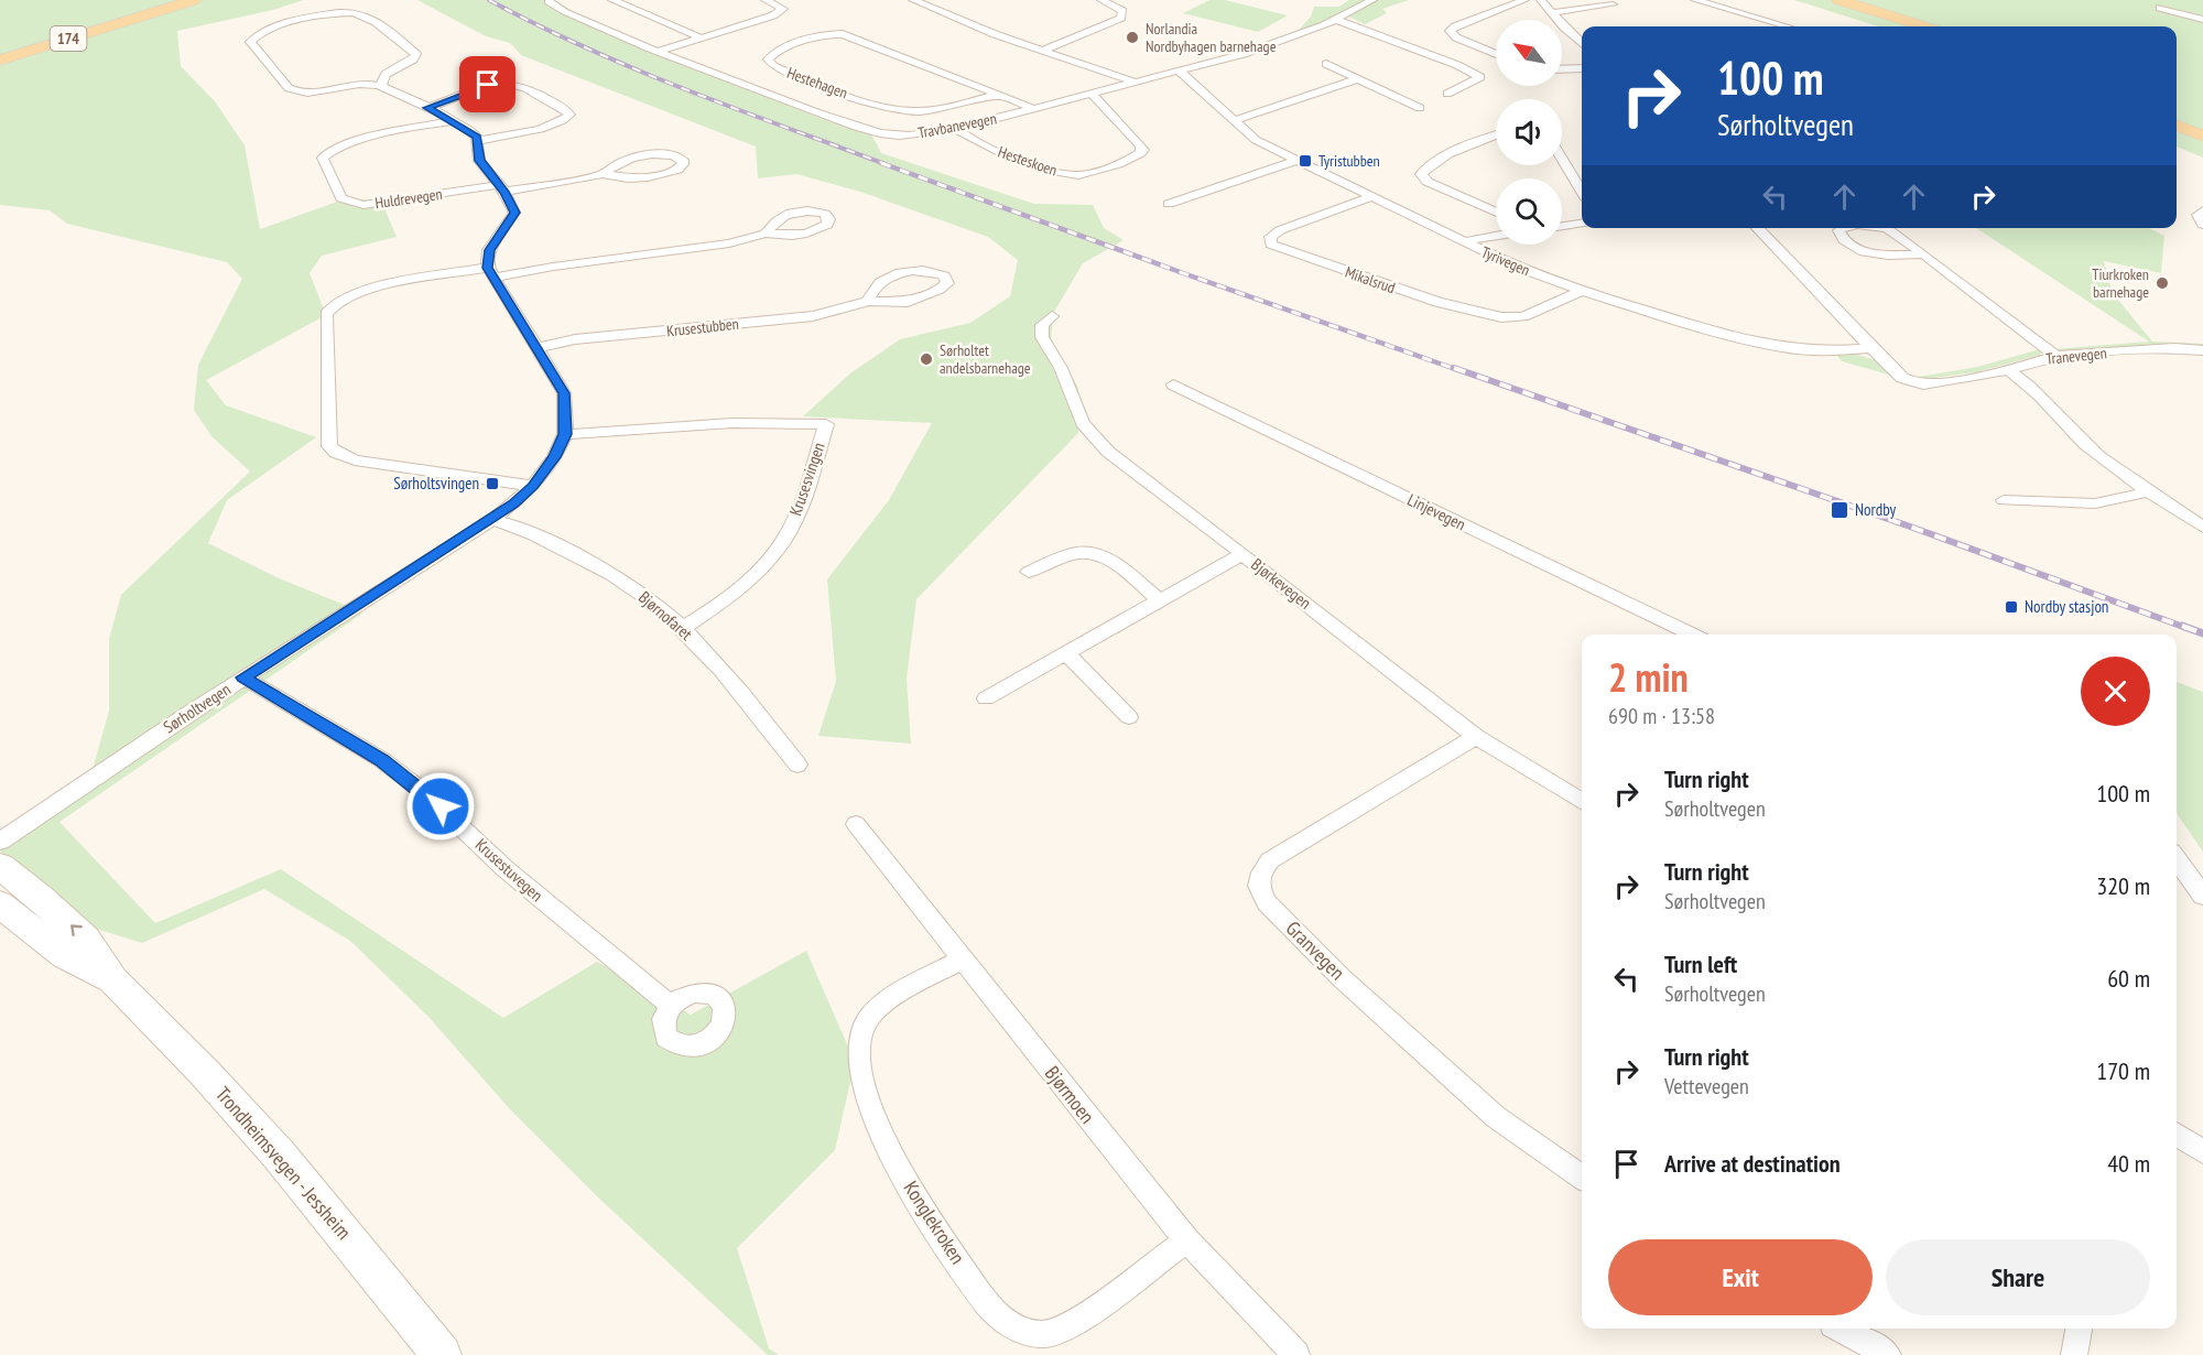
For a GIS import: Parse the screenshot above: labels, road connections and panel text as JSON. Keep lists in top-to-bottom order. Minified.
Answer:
{"streets":{"main road":["174","Trondheimsvegen - Jessheim"],"street":["Hestehagen","Travbanevegen","Hesteskoen","Huldrevegen","Tyrivegen","Mikalsrud","Krusestubben","Tranevegen","Krusesvingen","Linjevegen","Bjørkevegen","Bjørnofaret","Sørholtvegen","Krusestuvegen","Granvegen","Bjørmoen","Konglekroken"]},"crossings":[["Hestehagen","Travbanevegen"],["Travbanevegen","Hesteskoen"],["Travbanevegen","Tyrivegen"],["Tyrivegen","Mikalsrud"],["Tyrivegen","Tranevegen"],["Krusestubben","Sørholtvegen"],["Krusesvingen","Bjørnofaret"],["Krusesvingen","Sørholtvegen"],["Bjørkevegen","Granvegen"],["Bjørnofaret","Sørholtvegen"],["Sørholtvegen","Krusestuvegen"],["Bjørmoen","Konglekroken"]],"places":{"other":["Norlandia Nordbyhagen barnehage","Tiurkroken barnehage","Sørholtet andelsbarnehage"],"transit":["Tyristubben","Sørholtsvingen","Nordby","Nordby stasjon"]},"north":"top left","page":{"turn":["100 m","Sørholtvegen"],"heading":["2 min","690 m · 13:58"],"list":[{"name":"Turn right","note":"Sørholtvegen","value":"100 m"},{"name":"Turn right","note":"Sørholtvegen","value":"320 m"},{"name":"Turn left","note":"Sørholtvegen","value":"60 m"},{"name":"Turn right","note":"Vettevegen","value":"170 m"},{"name":"Arrive at destination","value":"40 m"}],"buttons":["Exit","Share"]}}
